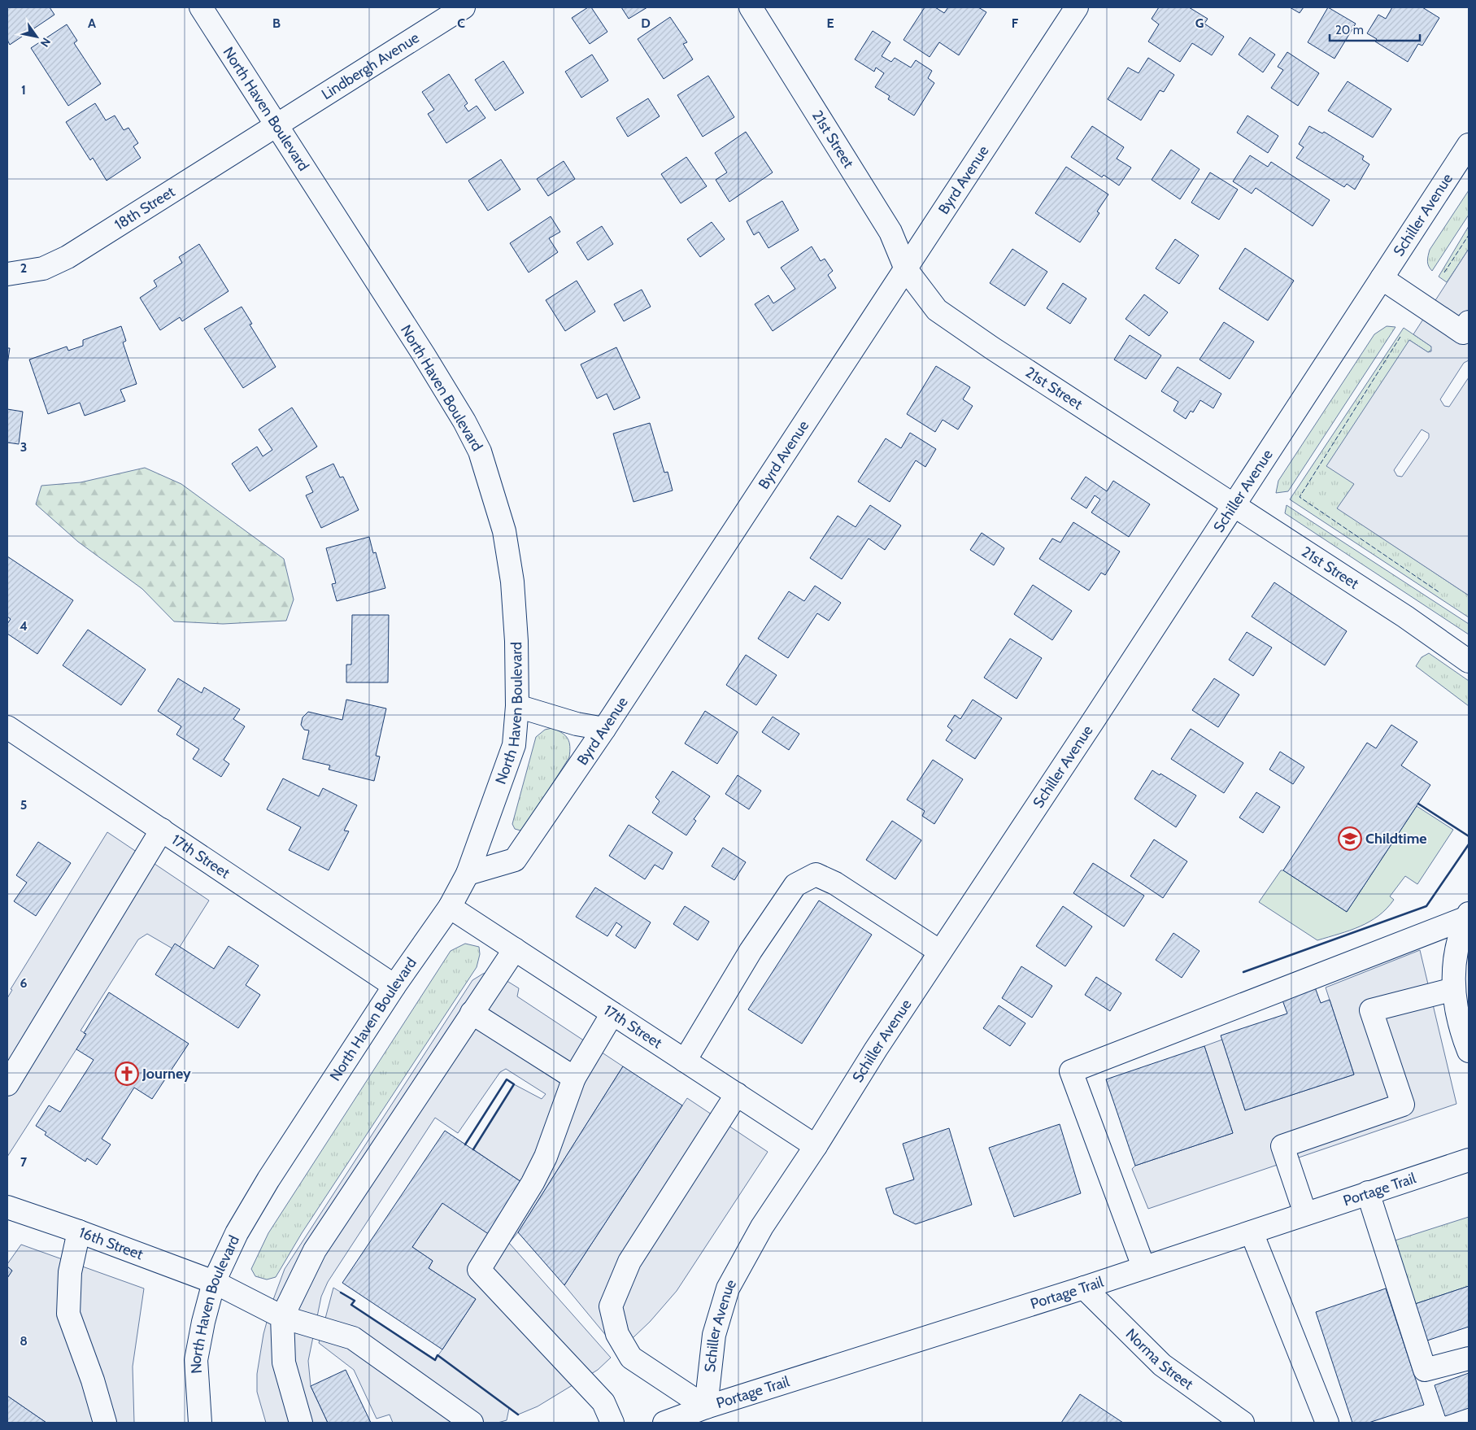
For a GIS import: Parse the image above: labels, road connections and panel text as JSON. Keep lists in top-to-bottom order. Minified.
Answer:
{"streets":{"street":["Lindbergh Avenue","North Haven Boulevard","21st Street","Byrd Avenue","18th Street","Schiller Avenue","17th Street","Portage Trail","16th Street","Norma Street"]},"crossings":[["Lindbergh Avenue","North Haven Boulevard"],["Lindbergh Avenue","18th Street"],["North Haven Boulevard","Byrd Avenue"],["North Haven Boulevard","18th Street"],["North Haven Boulevard","17th Street"],["North Haven Boulevard","16th Street"],["21st Street","Byrd Avenue"],["21st Street","Schiller Avenue"],["Schiller Avenue","17th Street"],["Schiller Avenue","Portage Trail"],["Portage Trail","Norma Street"]],"places":{"school or university":["Childtime"],"church":["Journey"]},"scale_bar":"20 m","north":"bottom right","grid":{"columns":["A","B","C","D","E","F","G"],"rows":["1","2","3","4","5","6","7","8"]}}
